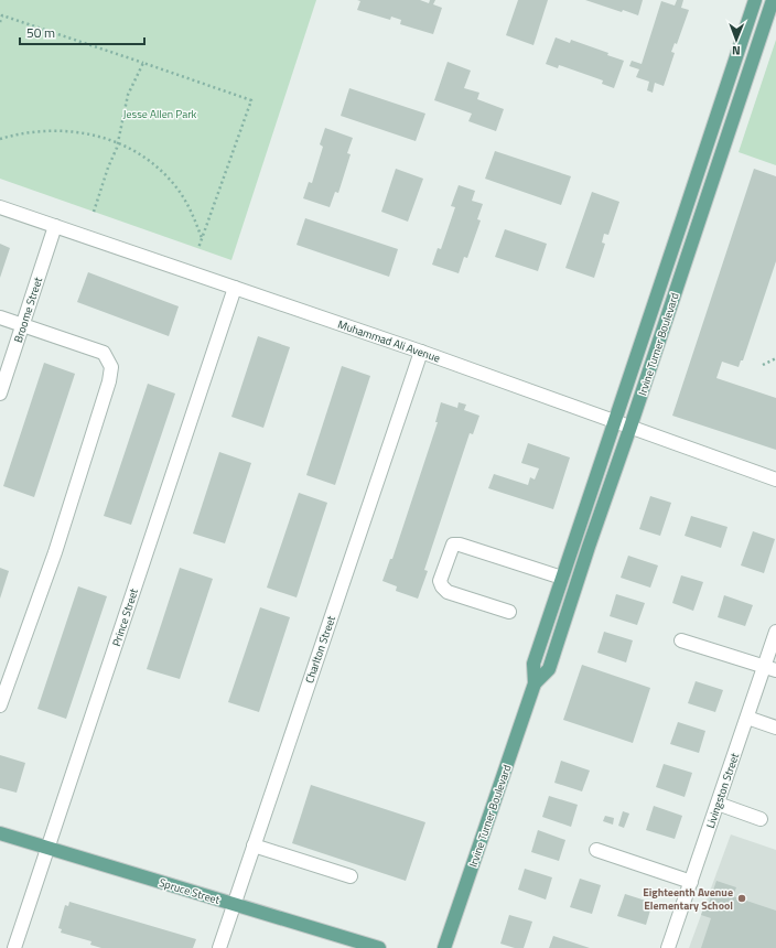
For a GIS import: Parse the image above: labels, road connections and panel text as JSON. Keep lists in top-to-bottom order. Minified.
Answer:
{"streets":{"main road":["Irvine Turner Boulevard","Spruce Street"],"street":["Broome Street","Muhammad Ali Avenue","Prince Street","Charlton Street","Livingston Street"]},"crossings":[["Broome Street","Muhammad Ali Avenue"],["Muhammad Ali Avenue","Irvine Turner Boulevard"],["Muhammad Ali Avenue","Prince Street"],["Muhammad Ali Avenue","Charlton Street"],["Prince Street","Spruce Street"],["Charlton Street","Spruce Street"]],"parks":["Jesse Allen Park"],"places":["Eighteenth Avenue Elementary School"],"scale_bar":"50 m","north":"bottom"}
